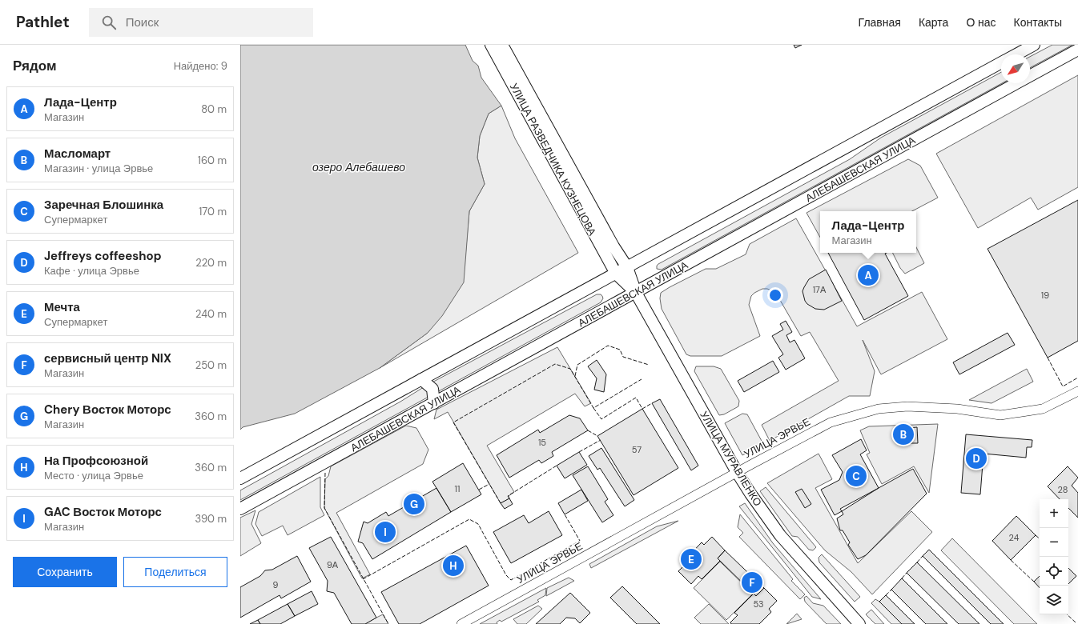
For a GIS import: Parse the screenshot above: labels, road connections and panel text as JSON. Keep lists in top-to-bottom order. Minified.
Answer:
{"streets":{"main road":["УЛИЦА РАЗВЕДЧИКА КУЗНЕЦОВА","АЛЕБАШЕВСКАЯ УЛИЦА","УЛИЦА МУРАВЛЕНКО"],"street":["УЛИЦА ЭРВЬЕ"]},"crossings":[["УЛИЦА РАЗВЕДЧИКА КУЗНЕЦОВА","АЛЕБАШЕВСКАЯ УЛИЦА"],["УЛИЦА РАЗВЕДЧИКА КУЗНЕЦОВА","УЛИЦА МУРАВЛЕНКО"],["АЛЕБАШЕВСКАЯ УЛИЦА","УЛИЦА МУРАВЛЕНКО"],["УЛИЦА ЭРВЬЕ","УЛИЦА МУРАВЛЕНКО"]],"water":["озеро Алебашево"],"house_numbers":["17А","19","15","57","11","28","24","9А","9","53"],"north":"bottom left","page":{"header":"Pathlet","search":"Поиск","nav":["Главная","Карта","О нас","Контакты"],"heading":["Рядом","Найдено: 9"],"list":[{"mark":"A","name":"Лада-Центр","note":"Магазин","value":"80 m"},{"mark":"B","name":"Масломарт","note":"Магазин · улица Эрвье","value":"160 m"},{"mark":"C","name":"Заречная Блошинка","note":"Супермаркет","value":"170 m"},{"mark":"D","name":"Jeffreys coffeeshop","note":"Кафе · улица Эрвье","value":"220 m"},{"mark":"E","name":"Мечта","note":"Супермаркет","value":"240 m"},{"mark":"F","name":"сервисный центр NIX","note":"Магазин","value":"250 m"},{"mark":"G","name":"Chery Восток Моторс","note":"Магазин","value":"360 m"},{"mark":"H","name":"На Профсоюзной","note":"Место · улица Эрвье","value":"360 m"},{"mark":"I","name":"GAC Восток Моторс","note":"Магазин","value":"390 m"}],"popup":["Лада-Центр","Магазин"],"pins":["A","B","D","C","G","I","E","H","F"],"map_buttons":["+","−"],"buttons":["Сохранить","Поделиться"]}}
